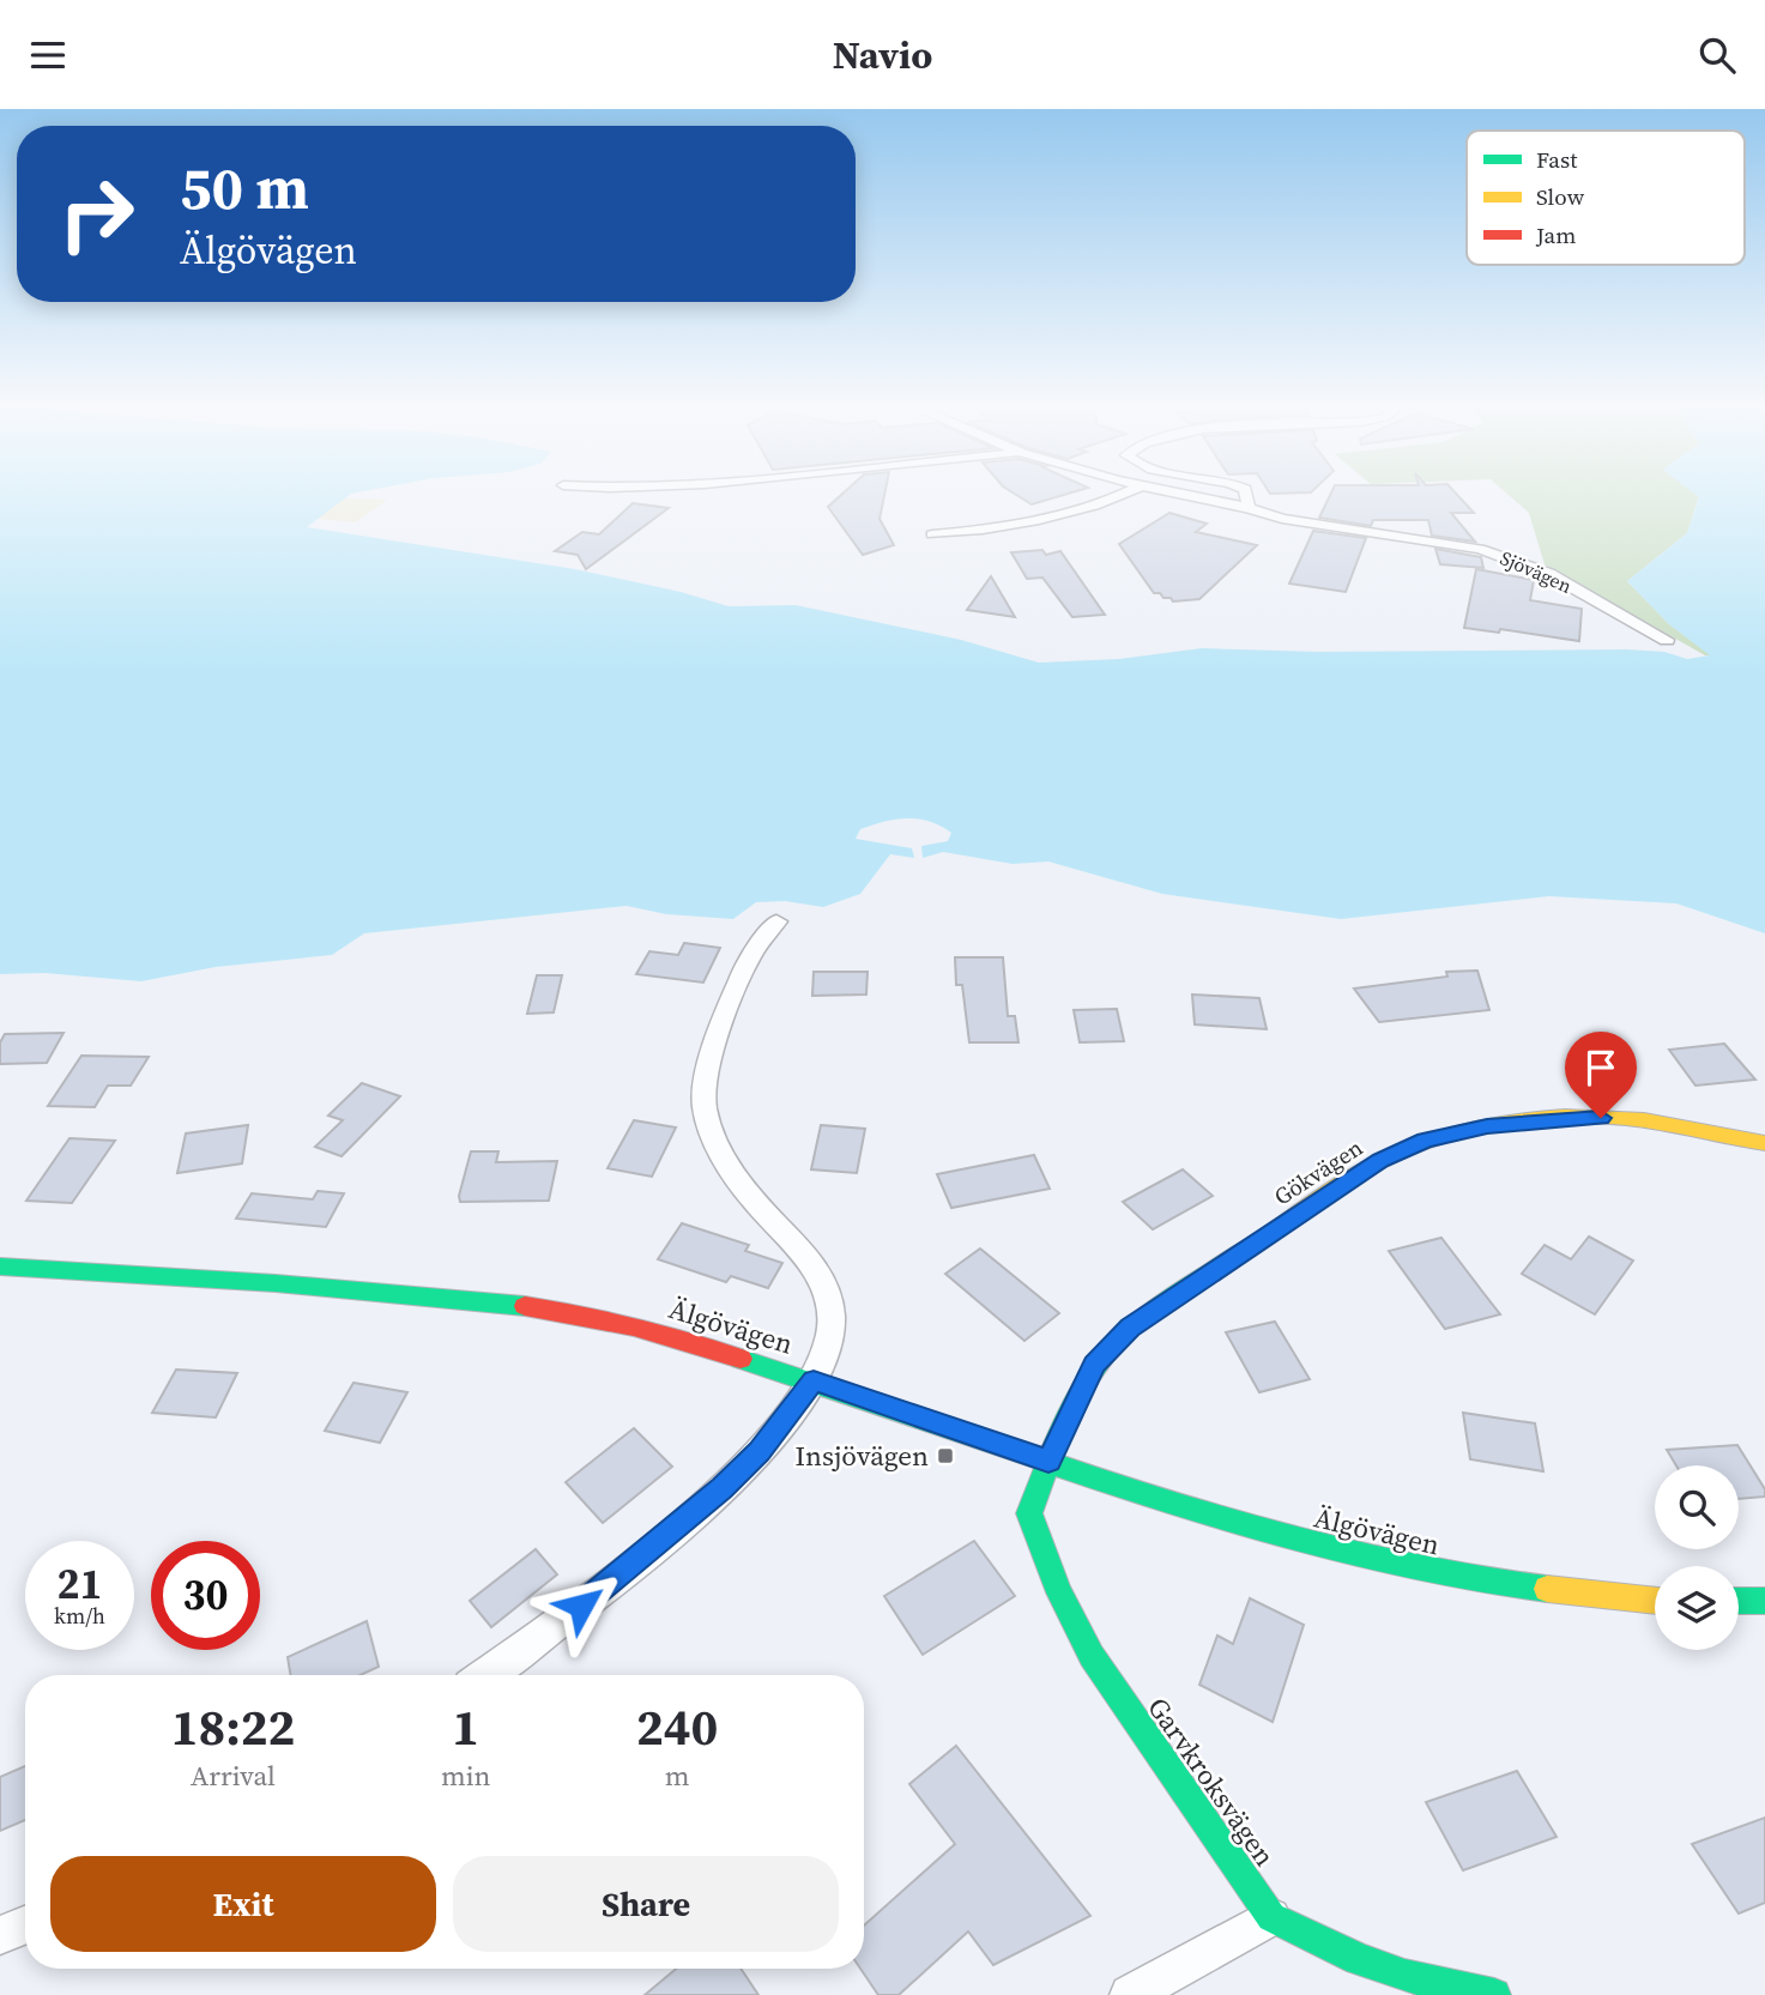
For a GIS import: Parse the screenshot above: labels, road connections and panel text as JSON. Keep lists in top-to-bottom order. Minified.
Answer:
{"streets":{"street":["Sjövägen","Gökvägen","Älgövägen","Garvkroksvägen"]},"crossings":[["Gökvägen","Älgövägen"],["Gökvägen","Garvkroksvägen"],["Älgövägen","Garvkroksvägen"]],"places":{"transit":["Insjövägen"]},"legend":["Fast","Slow","Jam"],"page":{"header":"Navio","turn":["50 m","Älgövägen"],"speed":"21 km/h","limit":"30","eta":["18:22","Arrival","1","min","240","m"],"buttons":["Exit","Share"]}}
